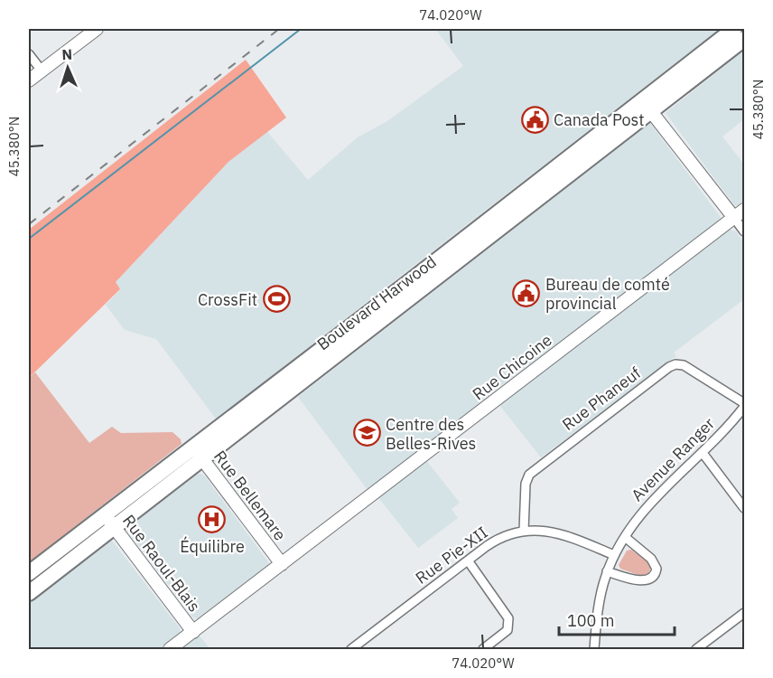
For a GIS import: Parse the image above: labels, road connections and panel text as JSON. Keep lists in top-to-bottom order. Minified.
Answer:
{"streets":{"highway":["Boulevard Harwood"],"street":["Rue Chicoine","Rue Phaneuf","Avenue Ranger","Rue Bellemare","Rue Pie-XII","Rue Raoul-Blais"]},"crossings":[["Boulevard Harwood","Rue Bellemare"],["Boulevard Harwood","Rue Raoul-Blais"],["Rue Chicoine","Rue Bellemare"],["Rue Chicoine","Rue Raoul-Blais"],["Rue Phaneuf","Avenue Ranger"],["Rue Phaneuf","Rue Pie-XII"],["Avenue Ranger","Rue Pie-XII"]],"places":{"public building":["Canada Post","Bureau de comté provincial"],"sports":["CrossFit"],"school or university":["Centre des Belles-Rives"],"hospital":["Équilibre"]},"scale_bar":"100 m","north":"top","coordinates":["74.020°W","45.380°N"]}
